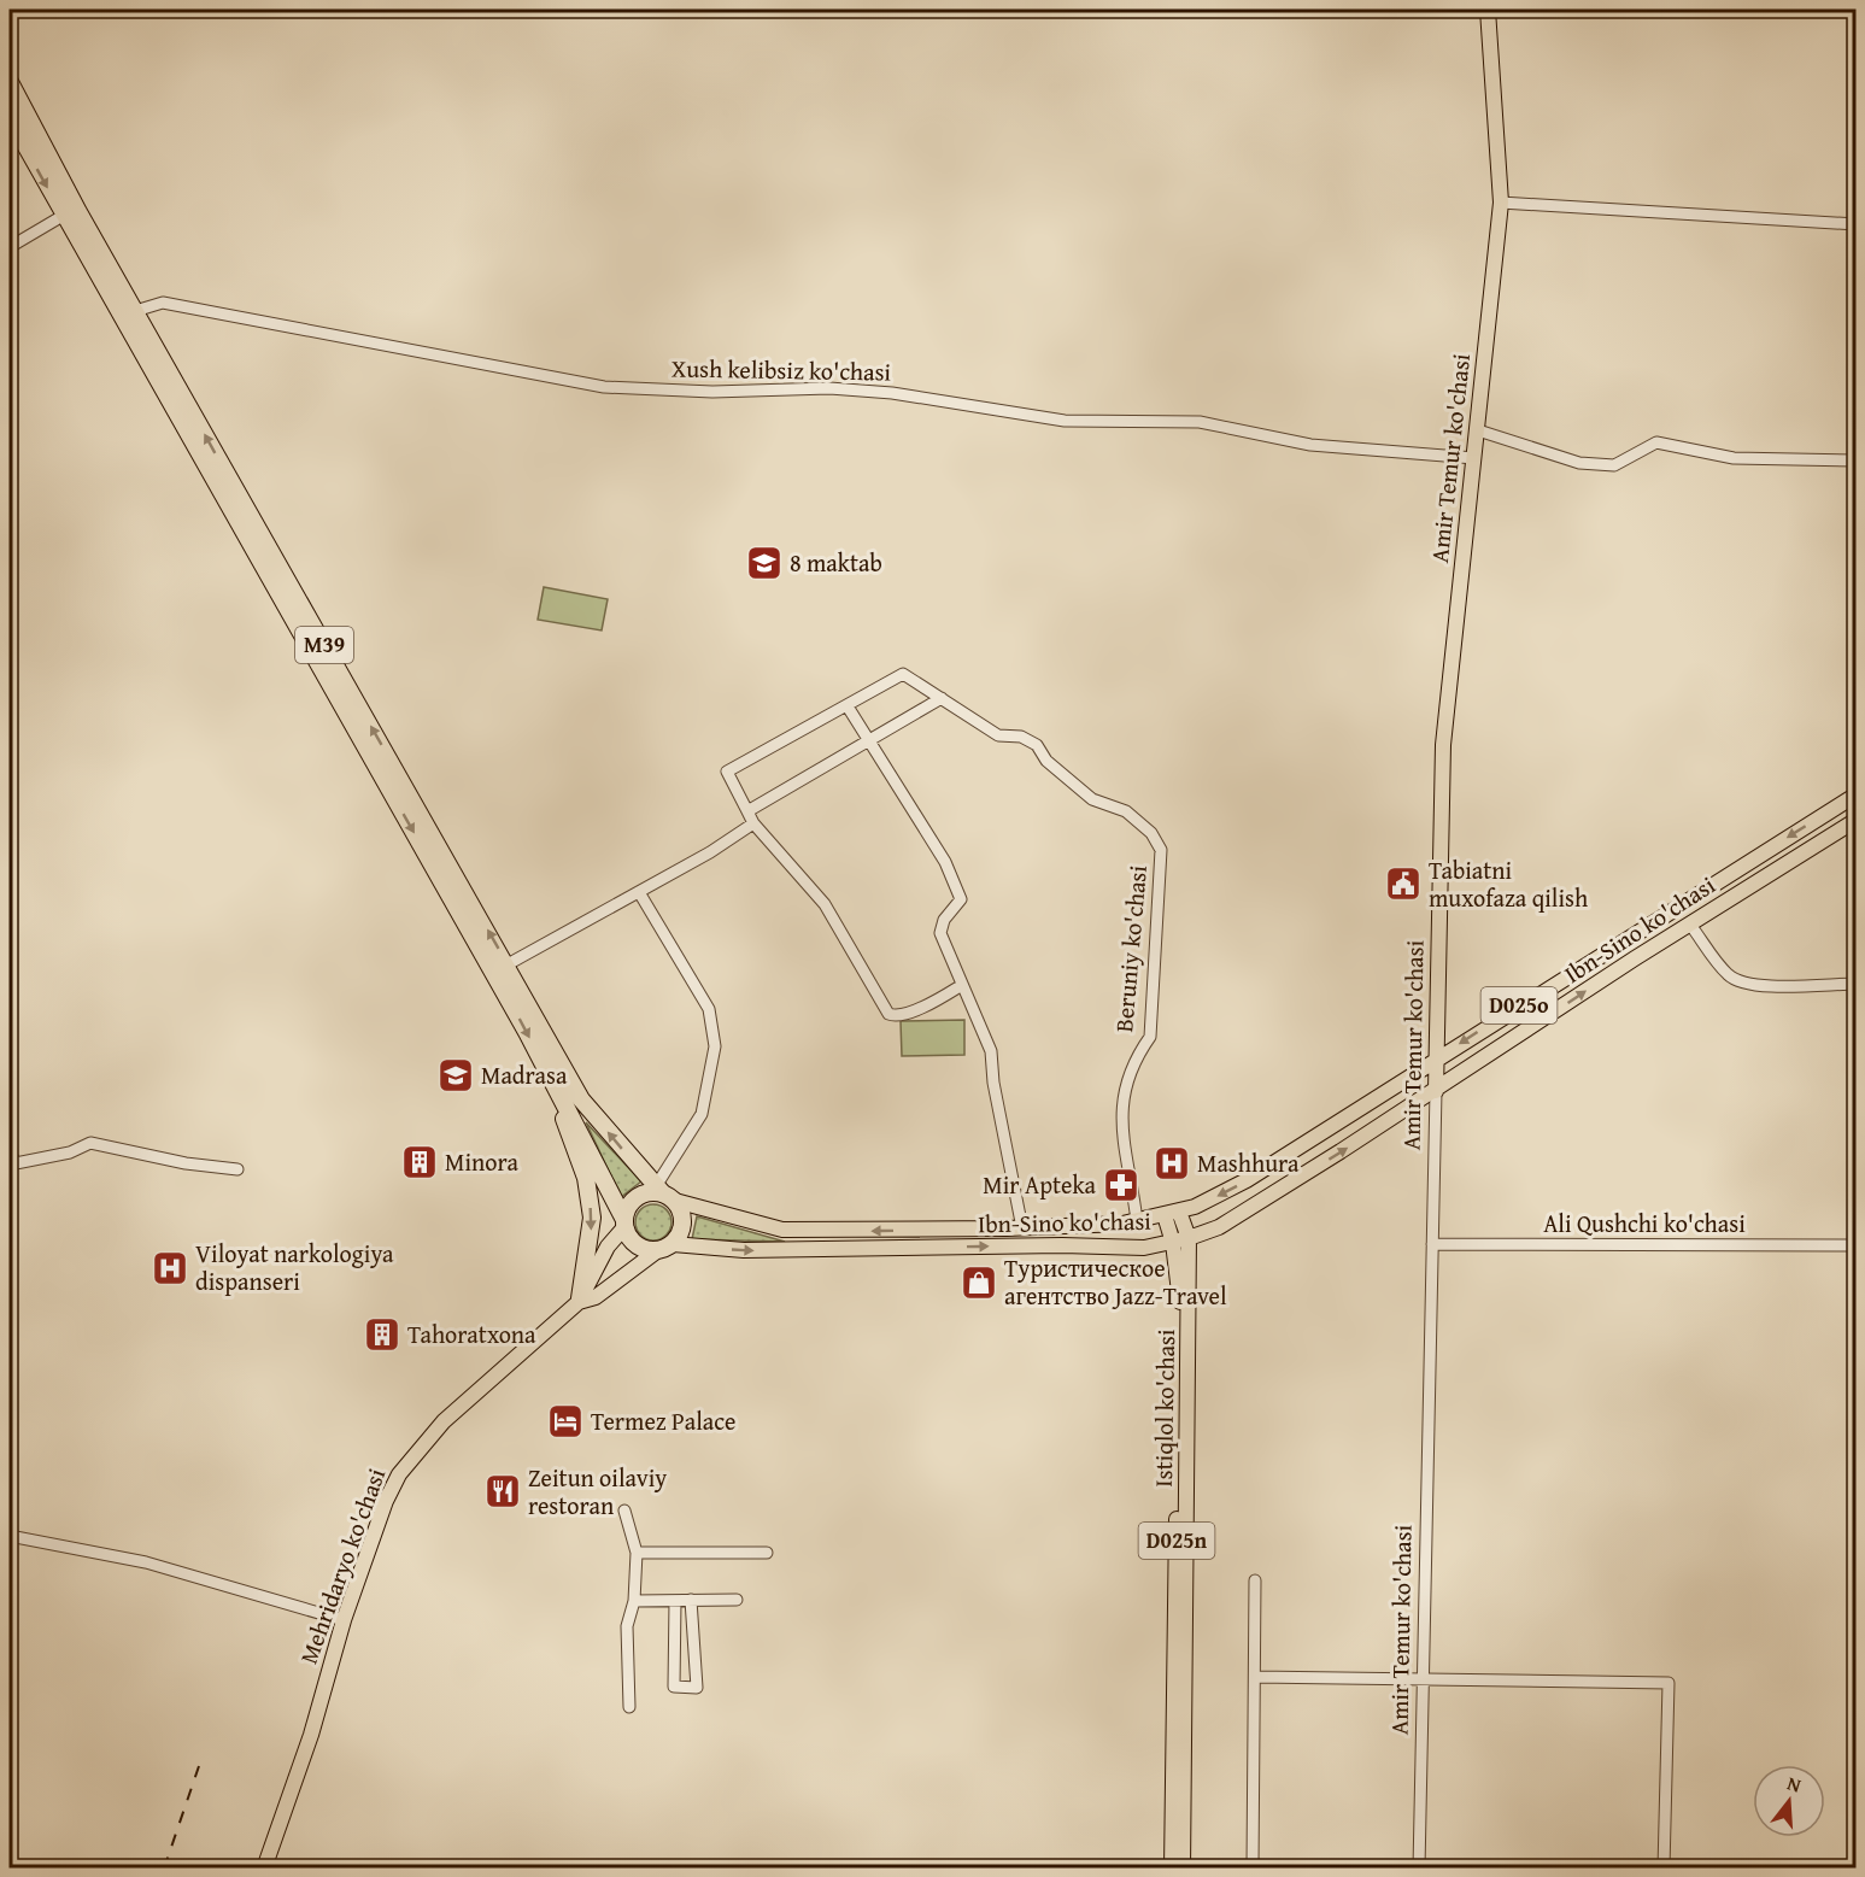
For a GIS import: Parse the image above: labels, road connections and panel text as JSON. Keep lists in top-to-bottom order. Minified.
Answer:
{"streets":{"highway":["M39"],"main road":["Amir Temur ko'chasi","Ibn-Sino ko'chasi","D025o","Istiqlol ko'chasi","D025n","Мehridaryo ko'chasi"],"street":["Xush kelibsiz ko'chasi","Beruniy ko'chasi","Ali Qushchi ko'chasi"]},"crossings":[["Xush kelibsiz ko'chasi","Amir Temur ko'chasi"],["Xush kelibsiz ko'chasi","M39"],["Amir Temur ko'chasi","Ibn-Sino ko'chasi"],["Amir Temur ko'chasi","Ali Qushchi ko'chasi"],["M39","Ibn-Sino ko'chasi"],["Ibn-Sino ko'chasi","Beruniy ko'chasi"],["Ibn-Sino ko'chasi","Istiqlol ko'chasi"]],"places":{"school or university":["8 maktab","Madrasa"],"public building":["Tabiatni muxofaza qilish"],"building":["Minora","Tahoratxona"],"hospital":["Mashhura","Viloyat narkologiya dispanseri"],"pharmacy":["Mir Apteka"],"shop":["Туристическое агентство Jazz-Travel"],"hotel":["Termez Palace"],"restaurant":["Zeitun oilaviy restoran"]},"north":"top"}
